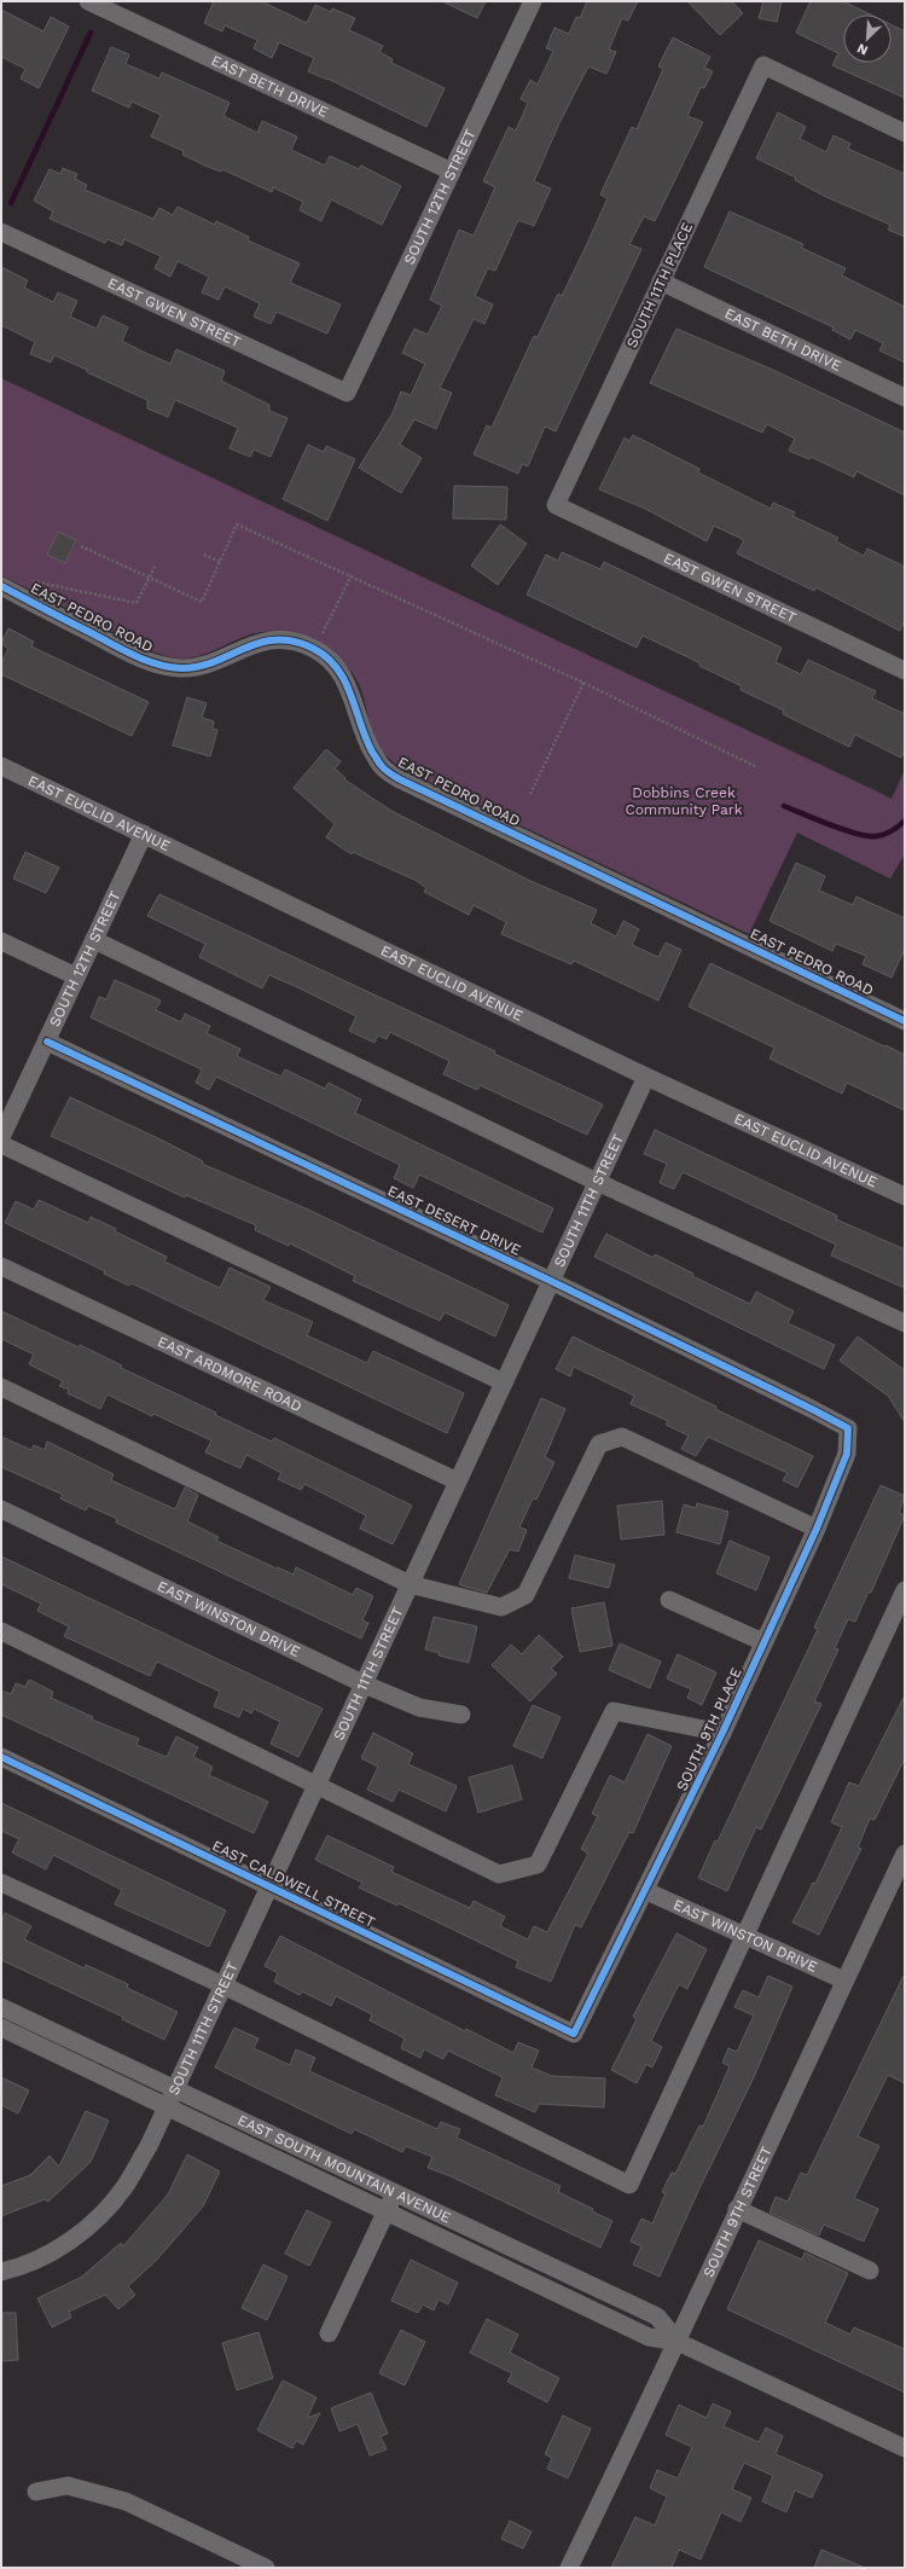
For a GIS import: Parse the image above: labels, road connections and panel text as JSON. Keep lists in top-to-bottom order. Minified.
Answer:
{"streets":{"street":["EAST BETH DRIVE","SOUTH 12TH STREET","SOUTH 11TH PLACE","EAST GWEN STREET","EAST PEDRO ROAD","EAST EUCLID AVENUE","SOUTH 11TH STREET","EAST DESERT DRIVE","EAST ARDMORE ROAD","EAST WINSTON DRIVE","SOUTH 9TH PLACE","EAST CALDWELL STREET","EAST SOUTH MOUNTAIN AVENUE","SOUTH 9TH STREET"]},"crossings":[["EAST BETH DRIVE","SOUTH 12TH STREET"],["EAST BETH DRIVE","SOUTH 11TH PLACE"],["SOUTH 12TH STREET","EAST GWEN STREET"],["SOUTH 12TH STREET","EAST EUCLID AVENUE"],["SOUTH 12TH STREET","EAST DESERT DRIVE"],["SOUTH 11TH PLACE","EAST GWEN STREET"],["EAST EUCLID AVENUE","SOUTH 11TH STREET"],["SOUTH 11TH STREET","EAST DESERT DRIVE"],["SOUTH 11TH STREET","EAST ARDMORE ROAD"],["SOUTH 11TH STREET","EAST WINSTON DRIVE"],["SOUTH 11TH STREET","EAST CALDWELL STREET"],["SOUTH 11TH STREET","EAST SOUTH MOUNTAIN AVENUE"],["EAST DESERT DRIVE","SOUTH 9TH PLACE"],["EAST WINSTON DRIVE","SOUTH 9TH PLACE"],["EAST WINSTON DRIVE","SOUTH 9TH STREET"],["SOUTH 9TH PLACE","EAST CALDWELL STREET"],["EAST SOUTH MOUNTAIN AVENUE","SOUTH 9TH STREET"]],"parks":["Dobbins Creek Community Park"],"north":"bottom left"}
